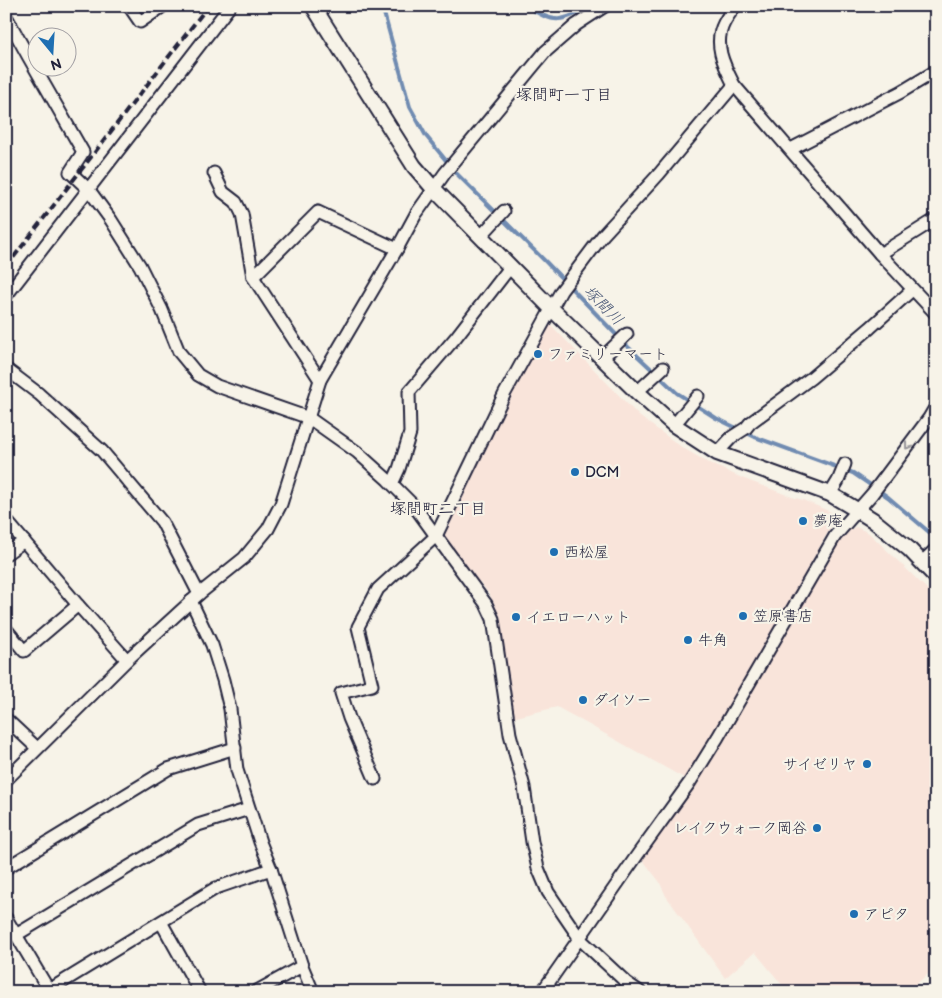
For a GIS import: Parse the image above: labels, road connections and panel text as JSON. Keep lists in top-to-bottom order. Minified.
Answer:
{"districts":["塚間町一丁目","塚間町二丁目"],"water":["塚間川"],"places":["ファミリーマート","DCM","夢庵","西松屋","笠原書店","イエローハット","牛角","ダイソー","サイゼリヤ","レイクウォーク岡谷","アピタ"],"north":"bottom"}
